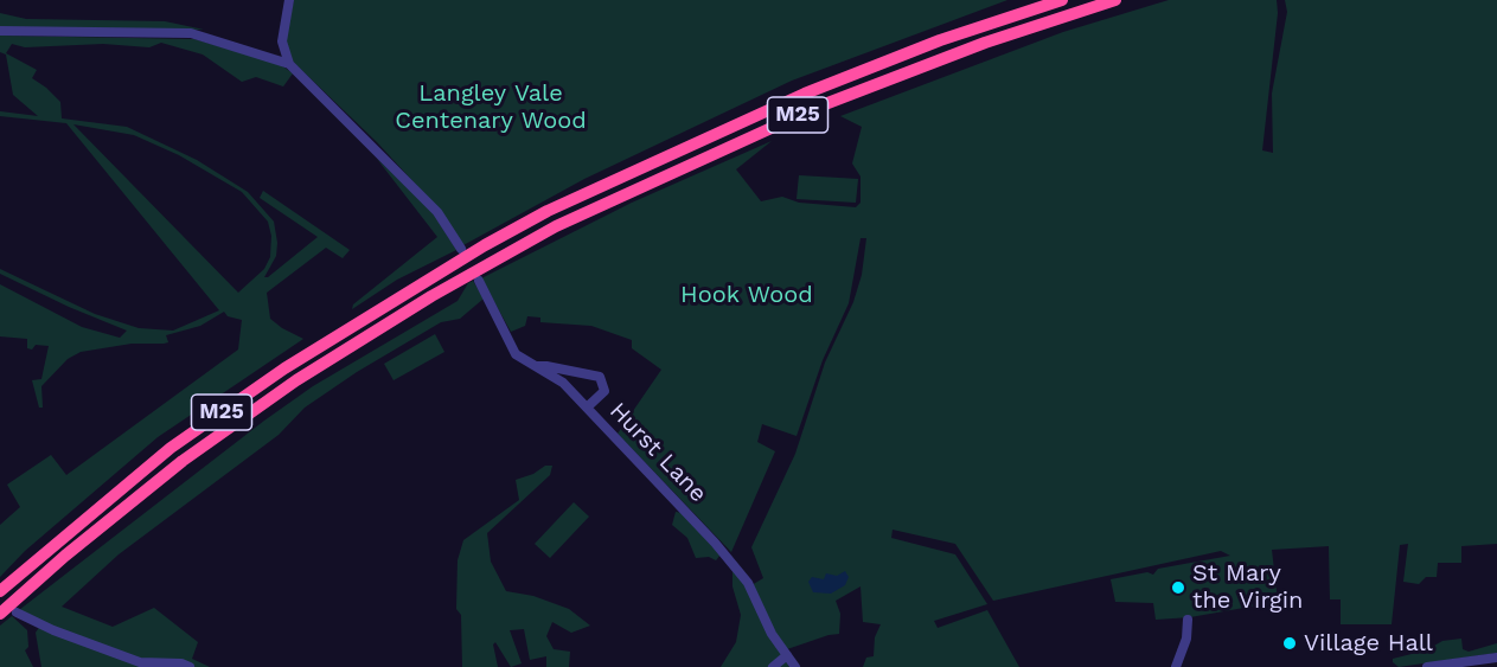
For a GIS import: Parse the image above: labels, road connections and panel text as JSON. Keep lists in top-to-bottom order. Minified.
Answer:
{"streets":{"highway":["M25"],"street":["Hurst Lane"]},"parks":["Langley Vale Centenary Wood","Hook Wood"],"places":["St Mary the Virgin","Village Hall"]}
